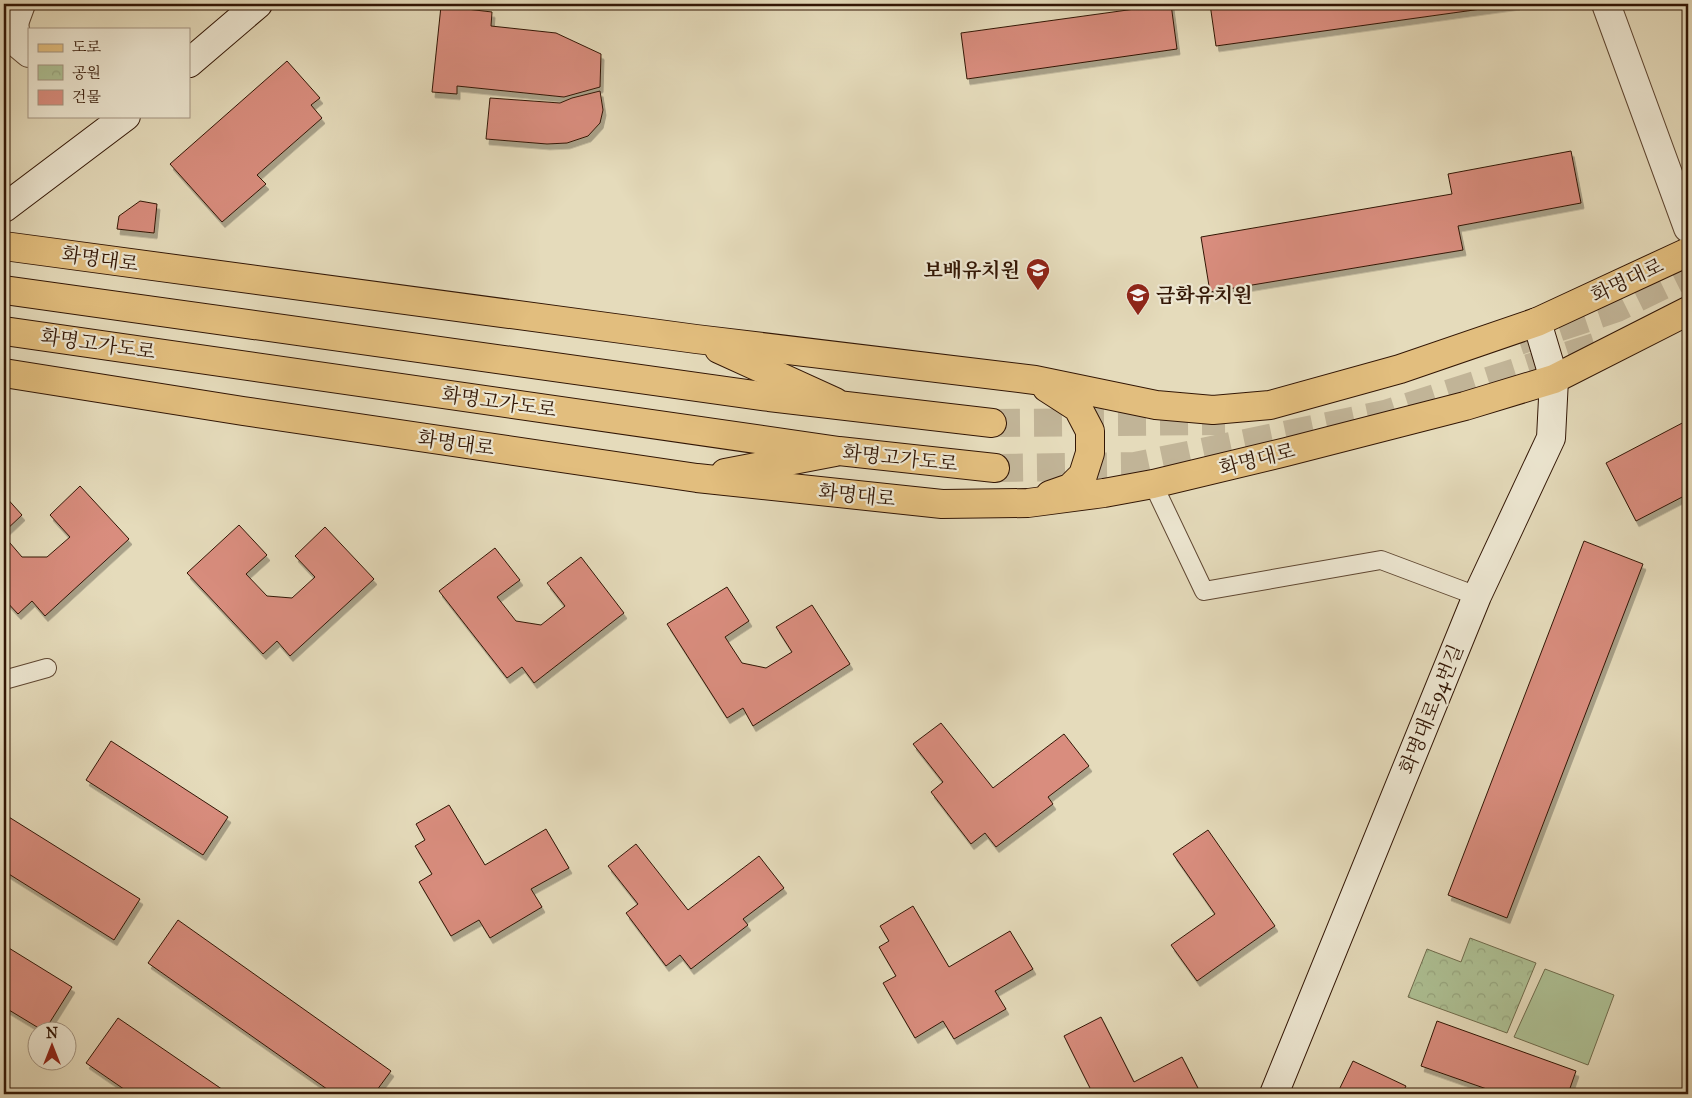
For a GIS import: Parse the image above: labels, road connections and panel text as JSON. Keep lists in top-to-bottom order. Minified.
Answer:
{"streets":{"main road":["화명대로","화명고가도로"],"street":["화명대로94번길"]},"crossings":[["화명대로","화명대로94번길"]],"places":{"school or university":["보배유치원","금화유치원"]},"legend":["도로","공원","건물"],"north":"top"}
